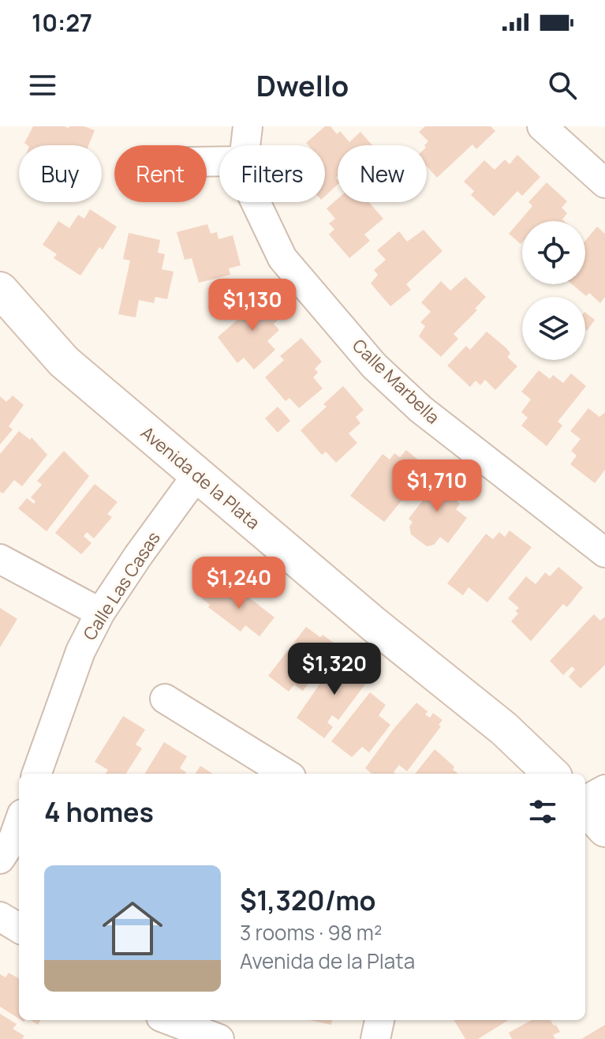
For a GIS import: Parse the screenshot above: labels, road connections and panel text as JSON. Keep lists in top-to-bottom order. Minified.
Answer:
{"streets":{"street":["Calle Marbella","Avenida de la Plata","Calle Las Casas"]},"crossings":[["Avenida de la Plata","Calle Las Casas"]],"page":{"status":"10:27","header":"Dwello","chip":["Buy","Rent","Filters","New"],"price":["$1,130","$1,710","$1,240","$1,320"],"heading":"4 homes","list":[{"name":"$1,320/mo","note":"3 rooms · 98 m² · Avenida de la Plata"}]}}
